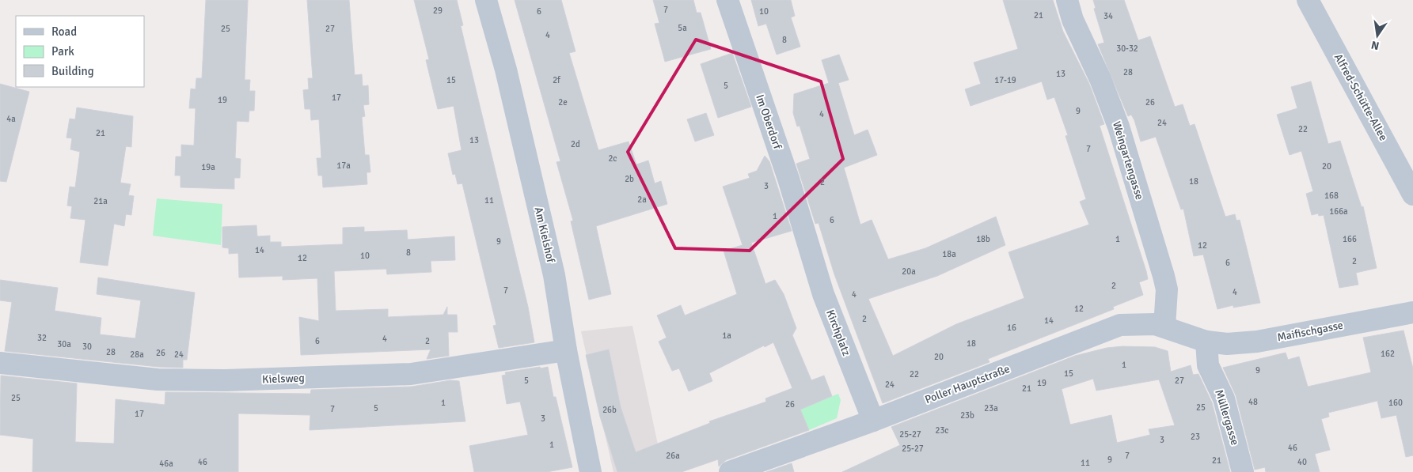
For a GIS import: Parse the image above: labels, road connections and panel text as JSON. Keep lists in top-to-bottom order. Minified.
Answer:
{"streets":{"street":["Alfred-Schütte-Allee","Im Oberdorf","Weingartengasse","Am Kielshof","Maifischgasse","Kirchplatz","Kielsweg","Poller Hauptstraße","Müllergasse"]},"crossings":[["Im Oberdorf","Kirchplatz"],["Weingartengasse","Poller Hauptstraße"],["Am Kielshof","Kielsweg"],["Maifischgasse","Poller Hauptstraße"],["Maifischgasse","Müllergasse"],["Kirchplatz","Poller Hauptstraße"],["Poller Hauptstraße","Müllergasse"]],"house_numbers":["7","29","6","10","21","34","5a","25","27","4","8","30-32","28","13","15","2f","17-19","5","17","19","2e","26","9","4","4a","24","22","21","13","2d","7","2c","17a","20","19a","2b","18","2","3","168","2a","11","21a","166a","1","6","18b","1","166","9","12","14","8","18a","10","12","2","6","20a","2","7","4","4","12","2","14","16","1a","32","4","6","2","18","30a","30","28","26","162","28a","24","20","1","9","15","22","5","27","19","24","21","25","48","1","160","26","25","5","23a","7","26b","17","23b","3","23c","25-27","23","3","1","46","25-27","26a","7","9","21","46","40","11","46a"],"legend":["Road","Park","Building"],"north":"bottom"}
